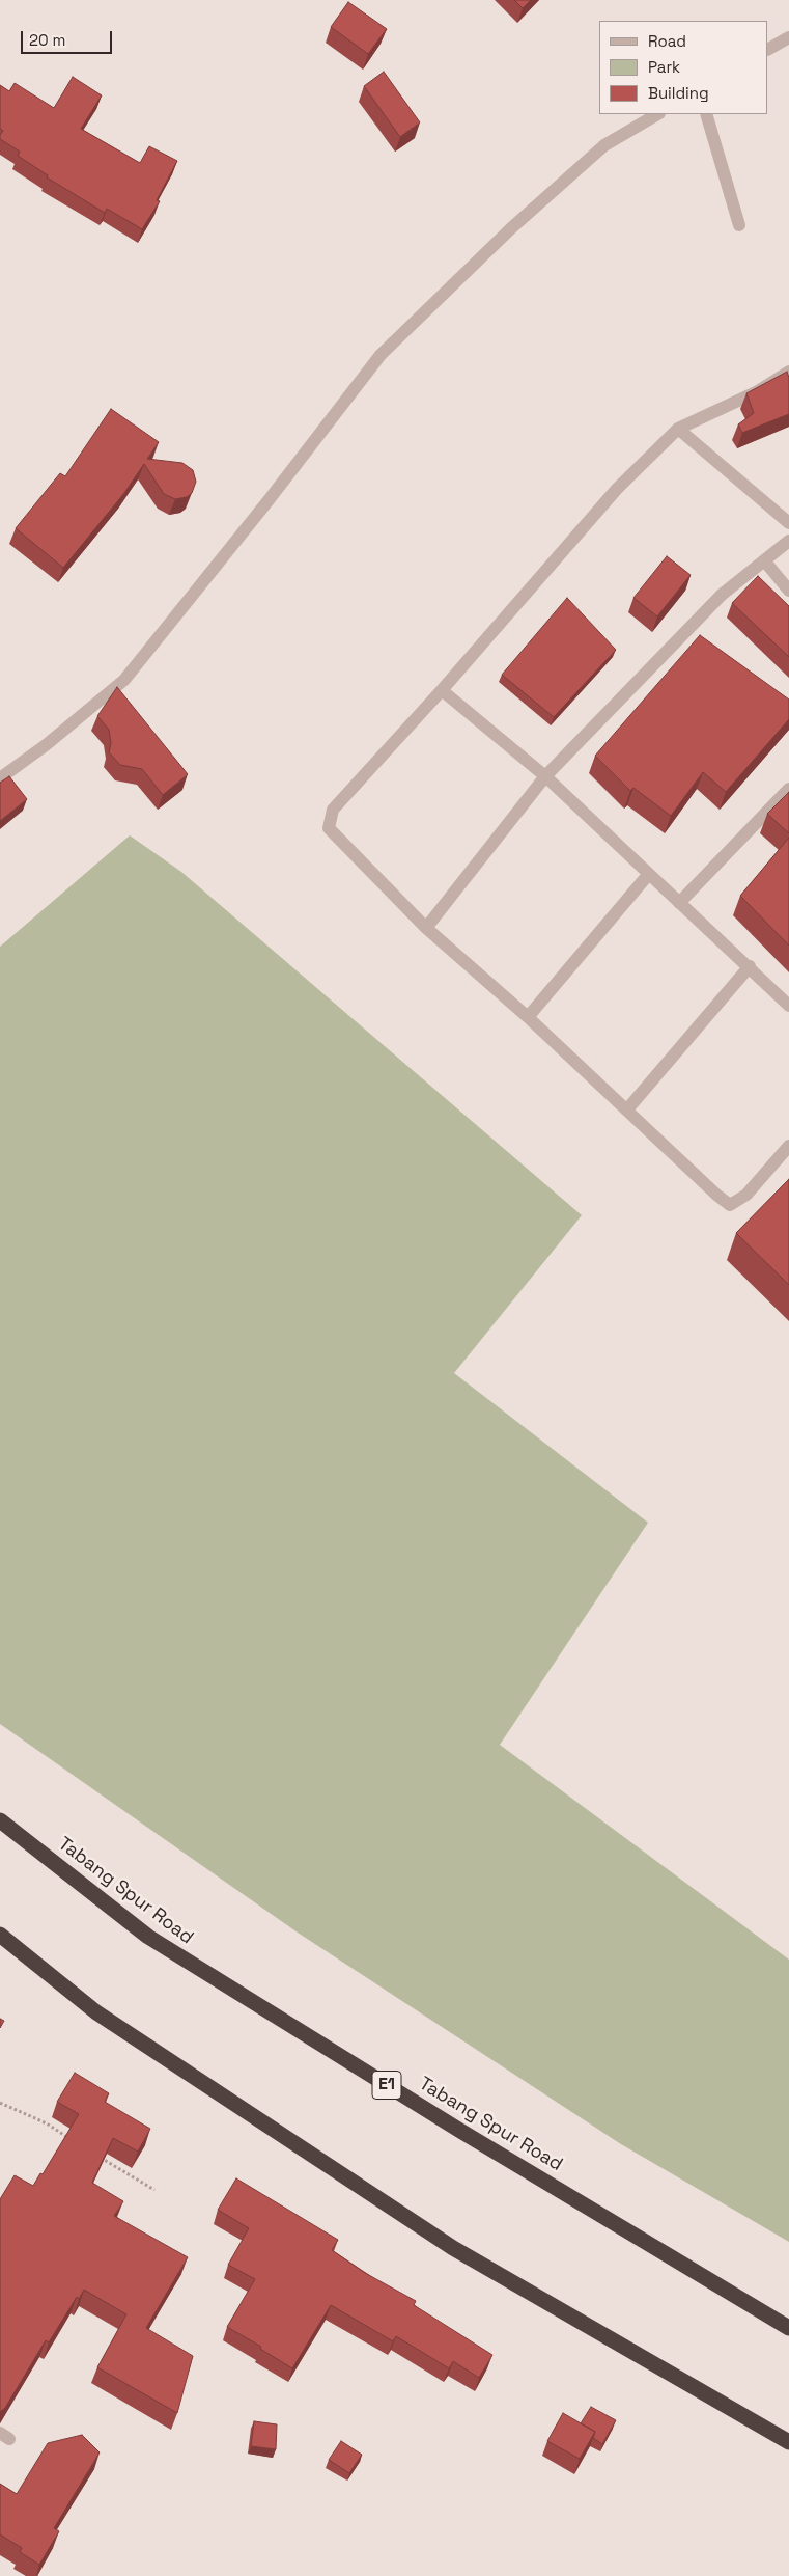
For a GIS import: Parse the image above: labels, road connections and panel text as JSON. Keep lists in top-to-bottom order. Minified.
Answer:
{"streets":{"highway":["Tabang Spur Road","E1"]},"legend":["Road","Park","Building"],"scale_bar":"20 m"}
